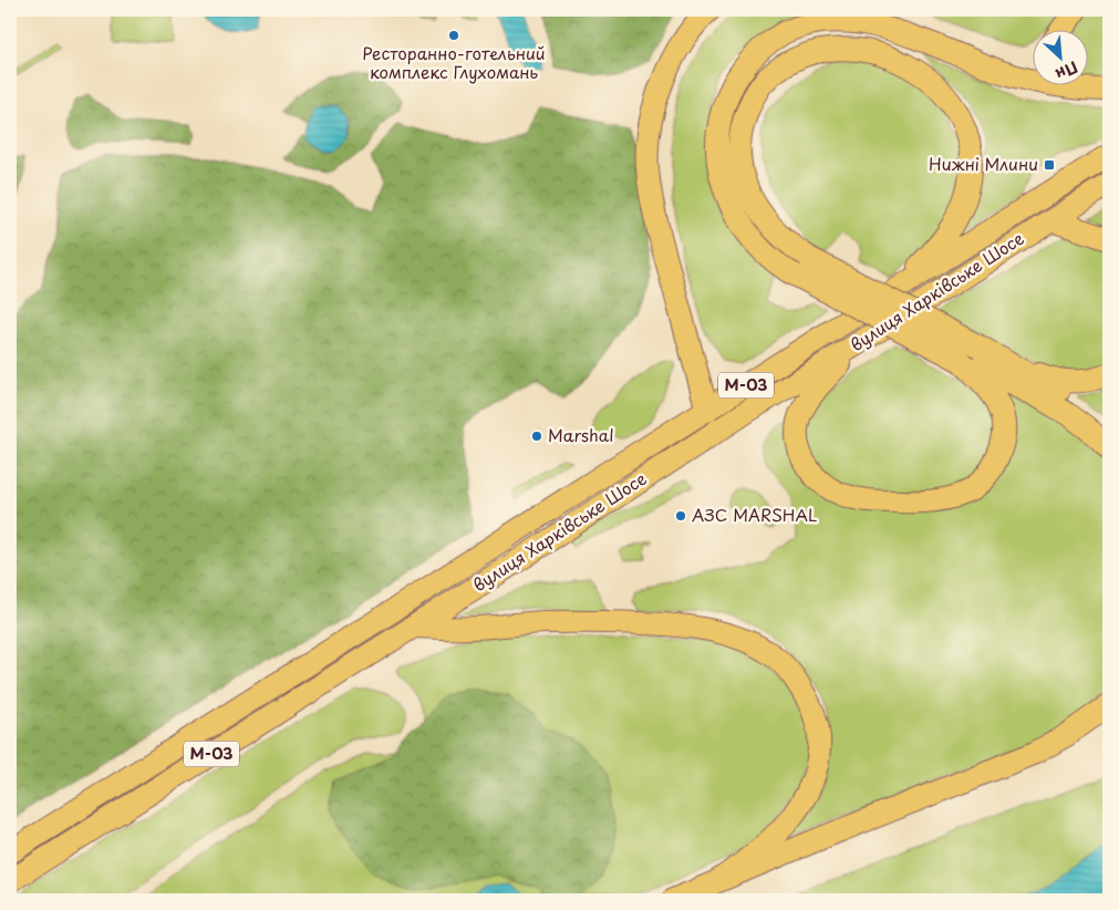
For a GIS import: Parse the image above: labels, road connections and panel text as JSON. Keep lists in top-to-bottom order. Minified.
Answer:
{"streets":{"highway":["вулиця Харківське Шосе","М-03"]},"places":{"other":["Ресторанно-готельний комплекс Глухомань","Marshal","АЗС MARSHAL"],"transit":["Нижні Млини"]},"north":"bottom right"}
